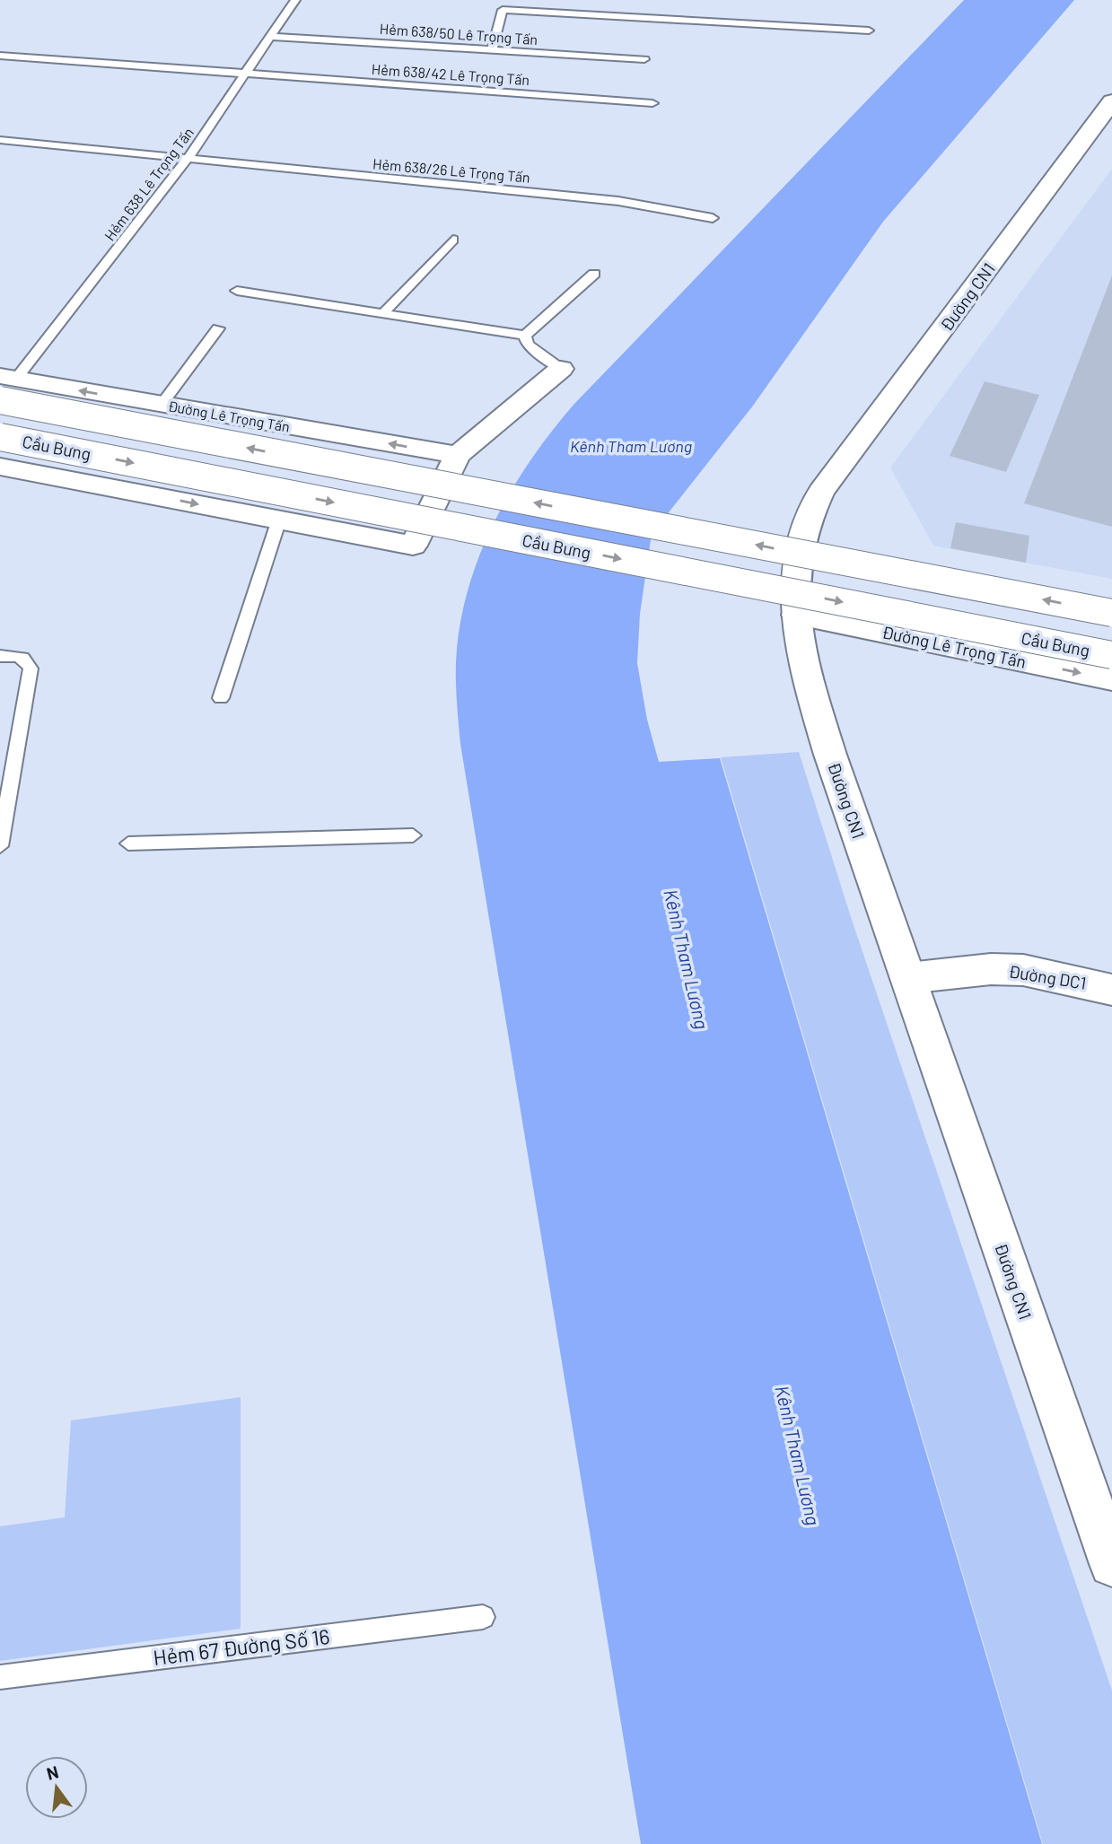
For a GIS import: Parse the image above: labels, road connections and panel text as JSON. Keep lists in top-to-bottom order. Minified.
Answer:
{"streets":{"street":["Đường CN1","Đường Lê Trọng Tấn","Cầu Bưng","Đường DC1"],"lane":["Hẻm 638/50 Lê Trọng Tấn","Hẻm 638/42 Lê Trọng Tấn","Hẻm 638/26 Lê Trọng Tấn","Hẻm 638 Lê Trọng Tấn","Hẻm 67 Đường Số 16"]},"crossings":[["Hẻm 638/50 Lê Trọng Tấn","Hẻm 638 Lê Trọng Tấn"],["Hẻm 638/42 Lê Trọng Tấn","Hẻm 638 Lê Trọng Tấn"],["Hẻm 638/26 Lê Trọng Tấn","Hẻm 638 Lê Trọng Tấn"],["Hẻm 638 Lê Trọng Tấn","Đường Lê Trọng Tấn"],["Đường CN1","Đường Lê Trọng Tấn"],["Đường CN1","Đường DC1"]],"water":["Kênh Tham Lương"],"north":"top"}
